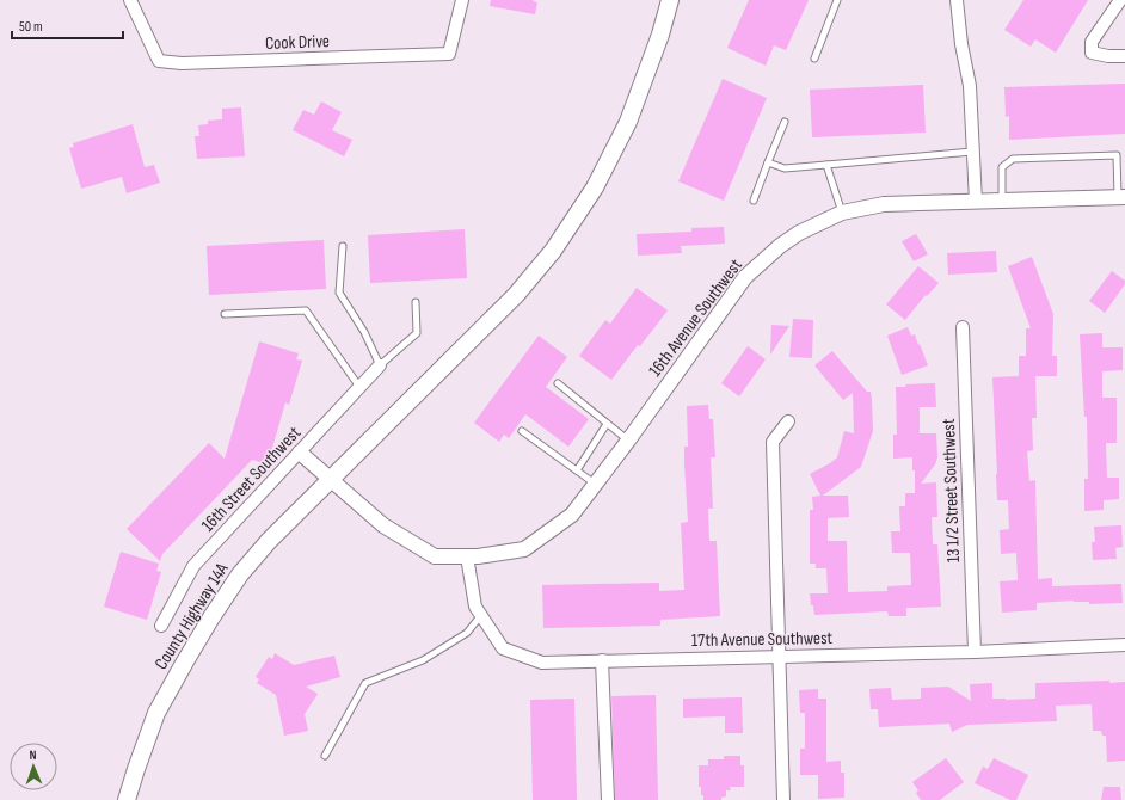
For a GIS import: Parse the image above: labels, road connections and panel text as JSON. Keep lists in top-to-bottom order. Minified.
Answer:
{"streets":{"main road":["County Highway 14A"],"street":["Cook Drive","16th Avenue Southwest","16th Street Southwest","13 1/2 Street Southwest","17th Avenue Southwest"]},"crossings":[["16th Avenue Southwest","16th Street Southwest"],["16th Avenue Southwest","County Highway 14A"],["16th Avenue Southwest","17th Avenue Southwest"],["13 1/2 Street Southwest","17th Avenue Southwest"]],"scale_bar":"50 m","north":"top"}
